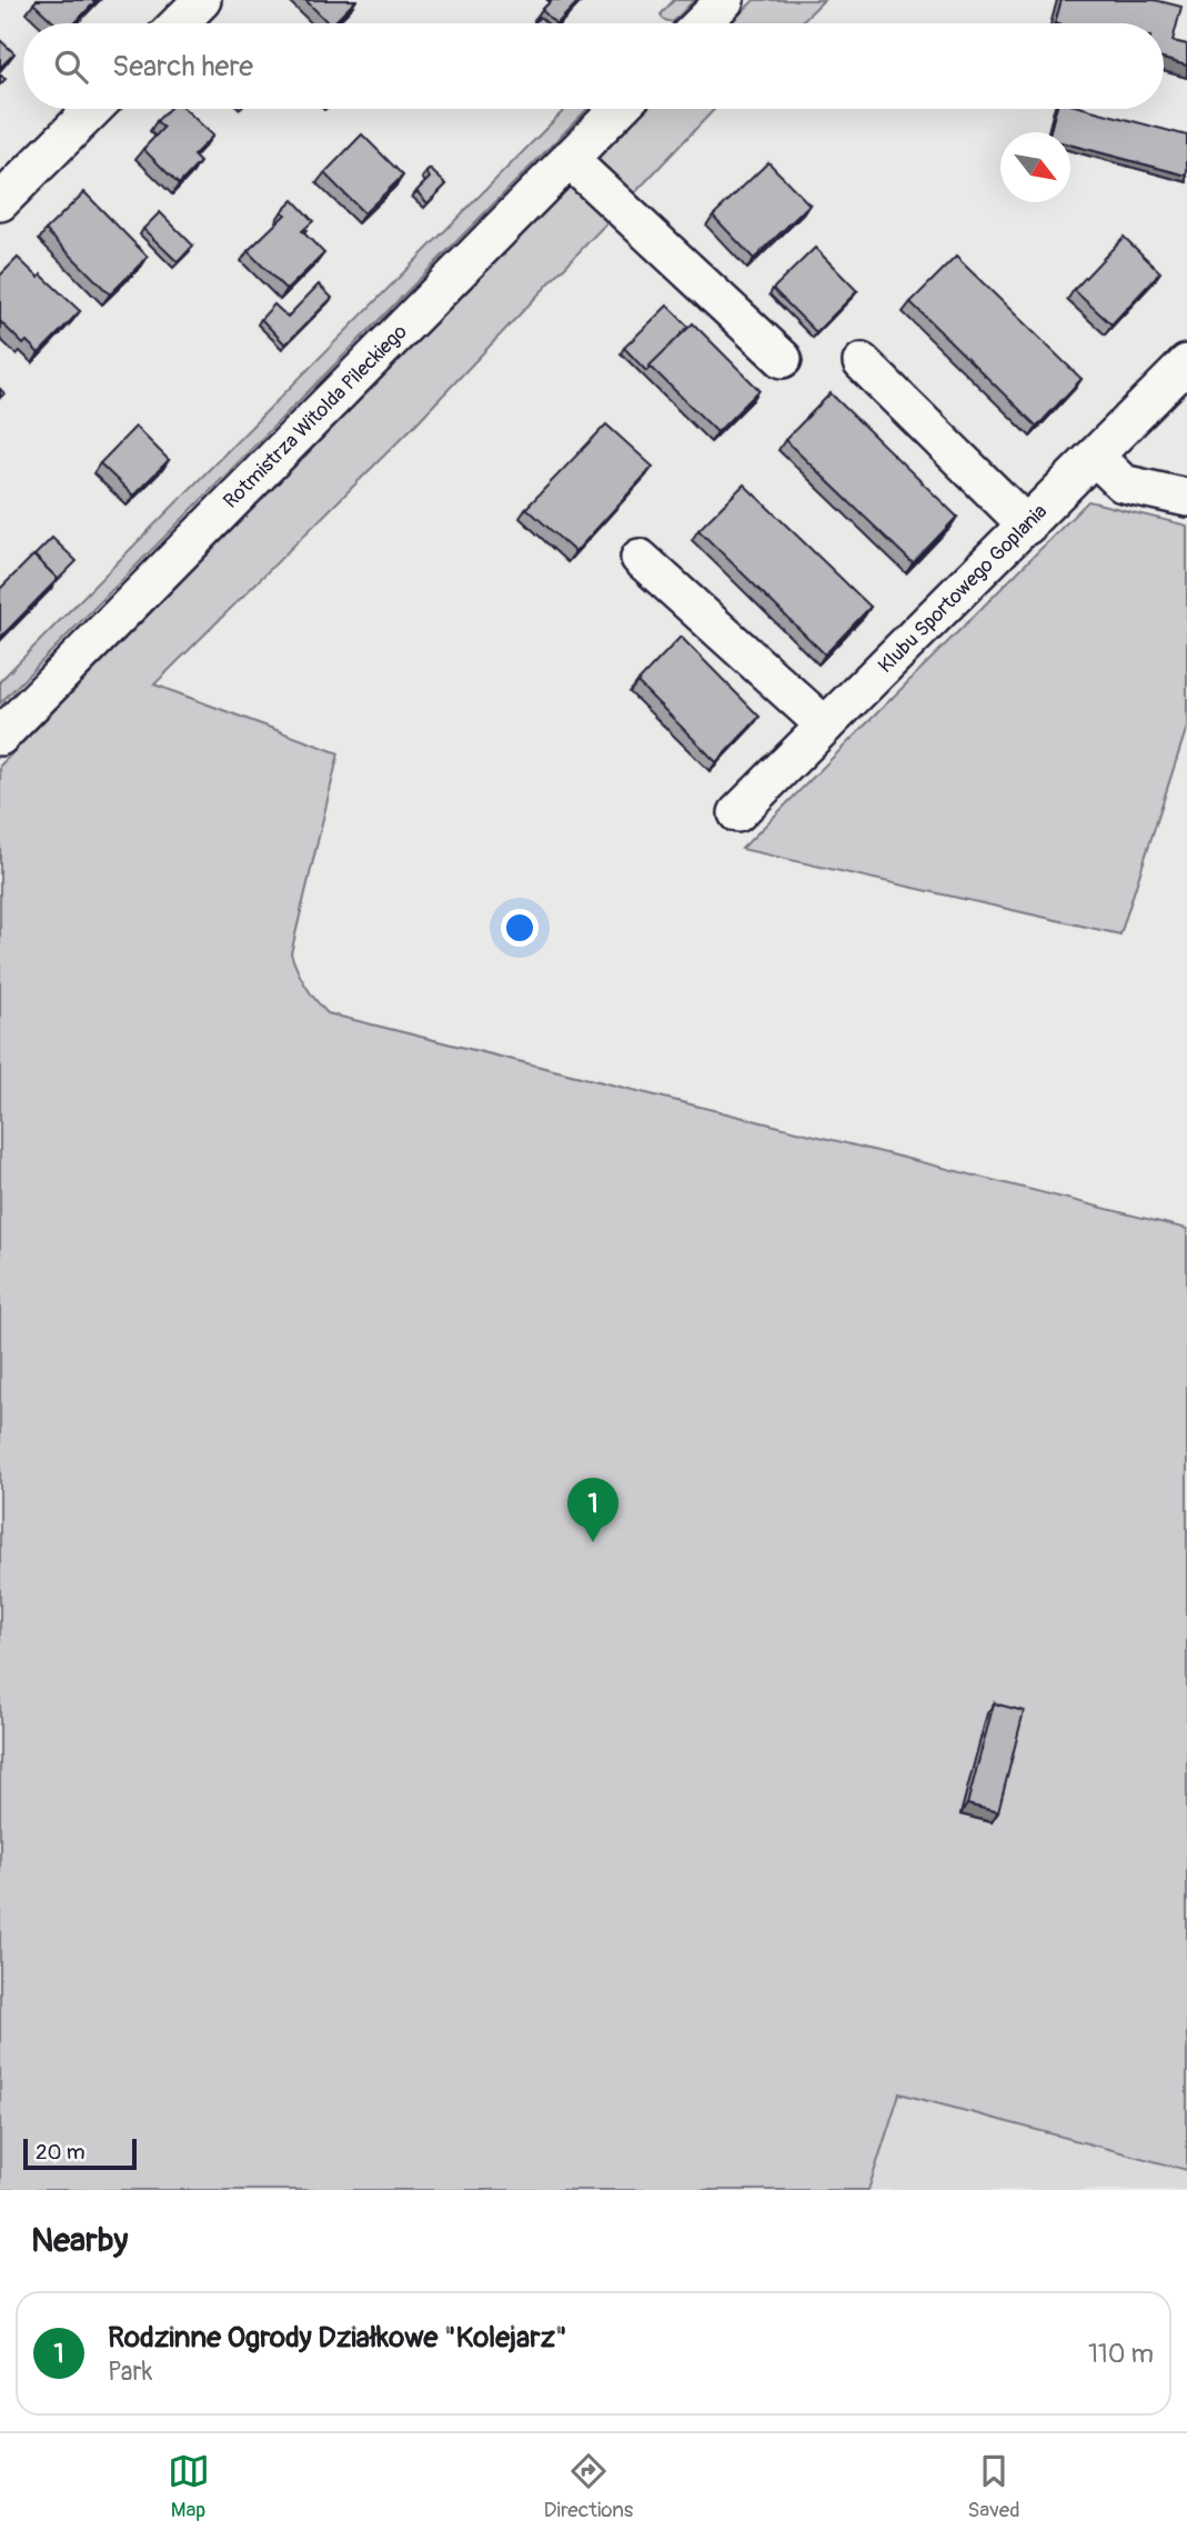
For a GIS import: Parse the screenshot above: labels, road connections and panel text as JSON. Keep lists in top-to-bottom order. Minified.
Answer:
{"streets":{"street":["Rotmistrza Witolda Pileckiego","Klubu Sportowego Goplania"]},"scale_bar":"20 m","north":"bottom right","page":{"search":"Search here","pins":"1","scale":"20 m","heading":"Nearby","list":[{"mark":"1","name":"Rodzinne Ogrody Działkowe \"Kolejarz\"","note":"Park","value":"110 m"}],"nav":["Map","Directions","Saved"]}}
